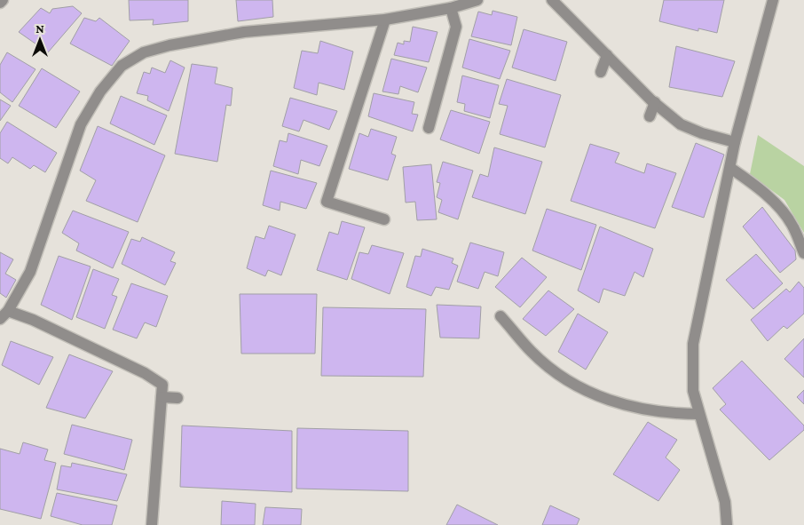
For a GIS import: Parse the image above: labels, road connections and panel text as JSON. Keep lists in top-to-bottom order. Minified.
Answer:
{"north":"top"}
